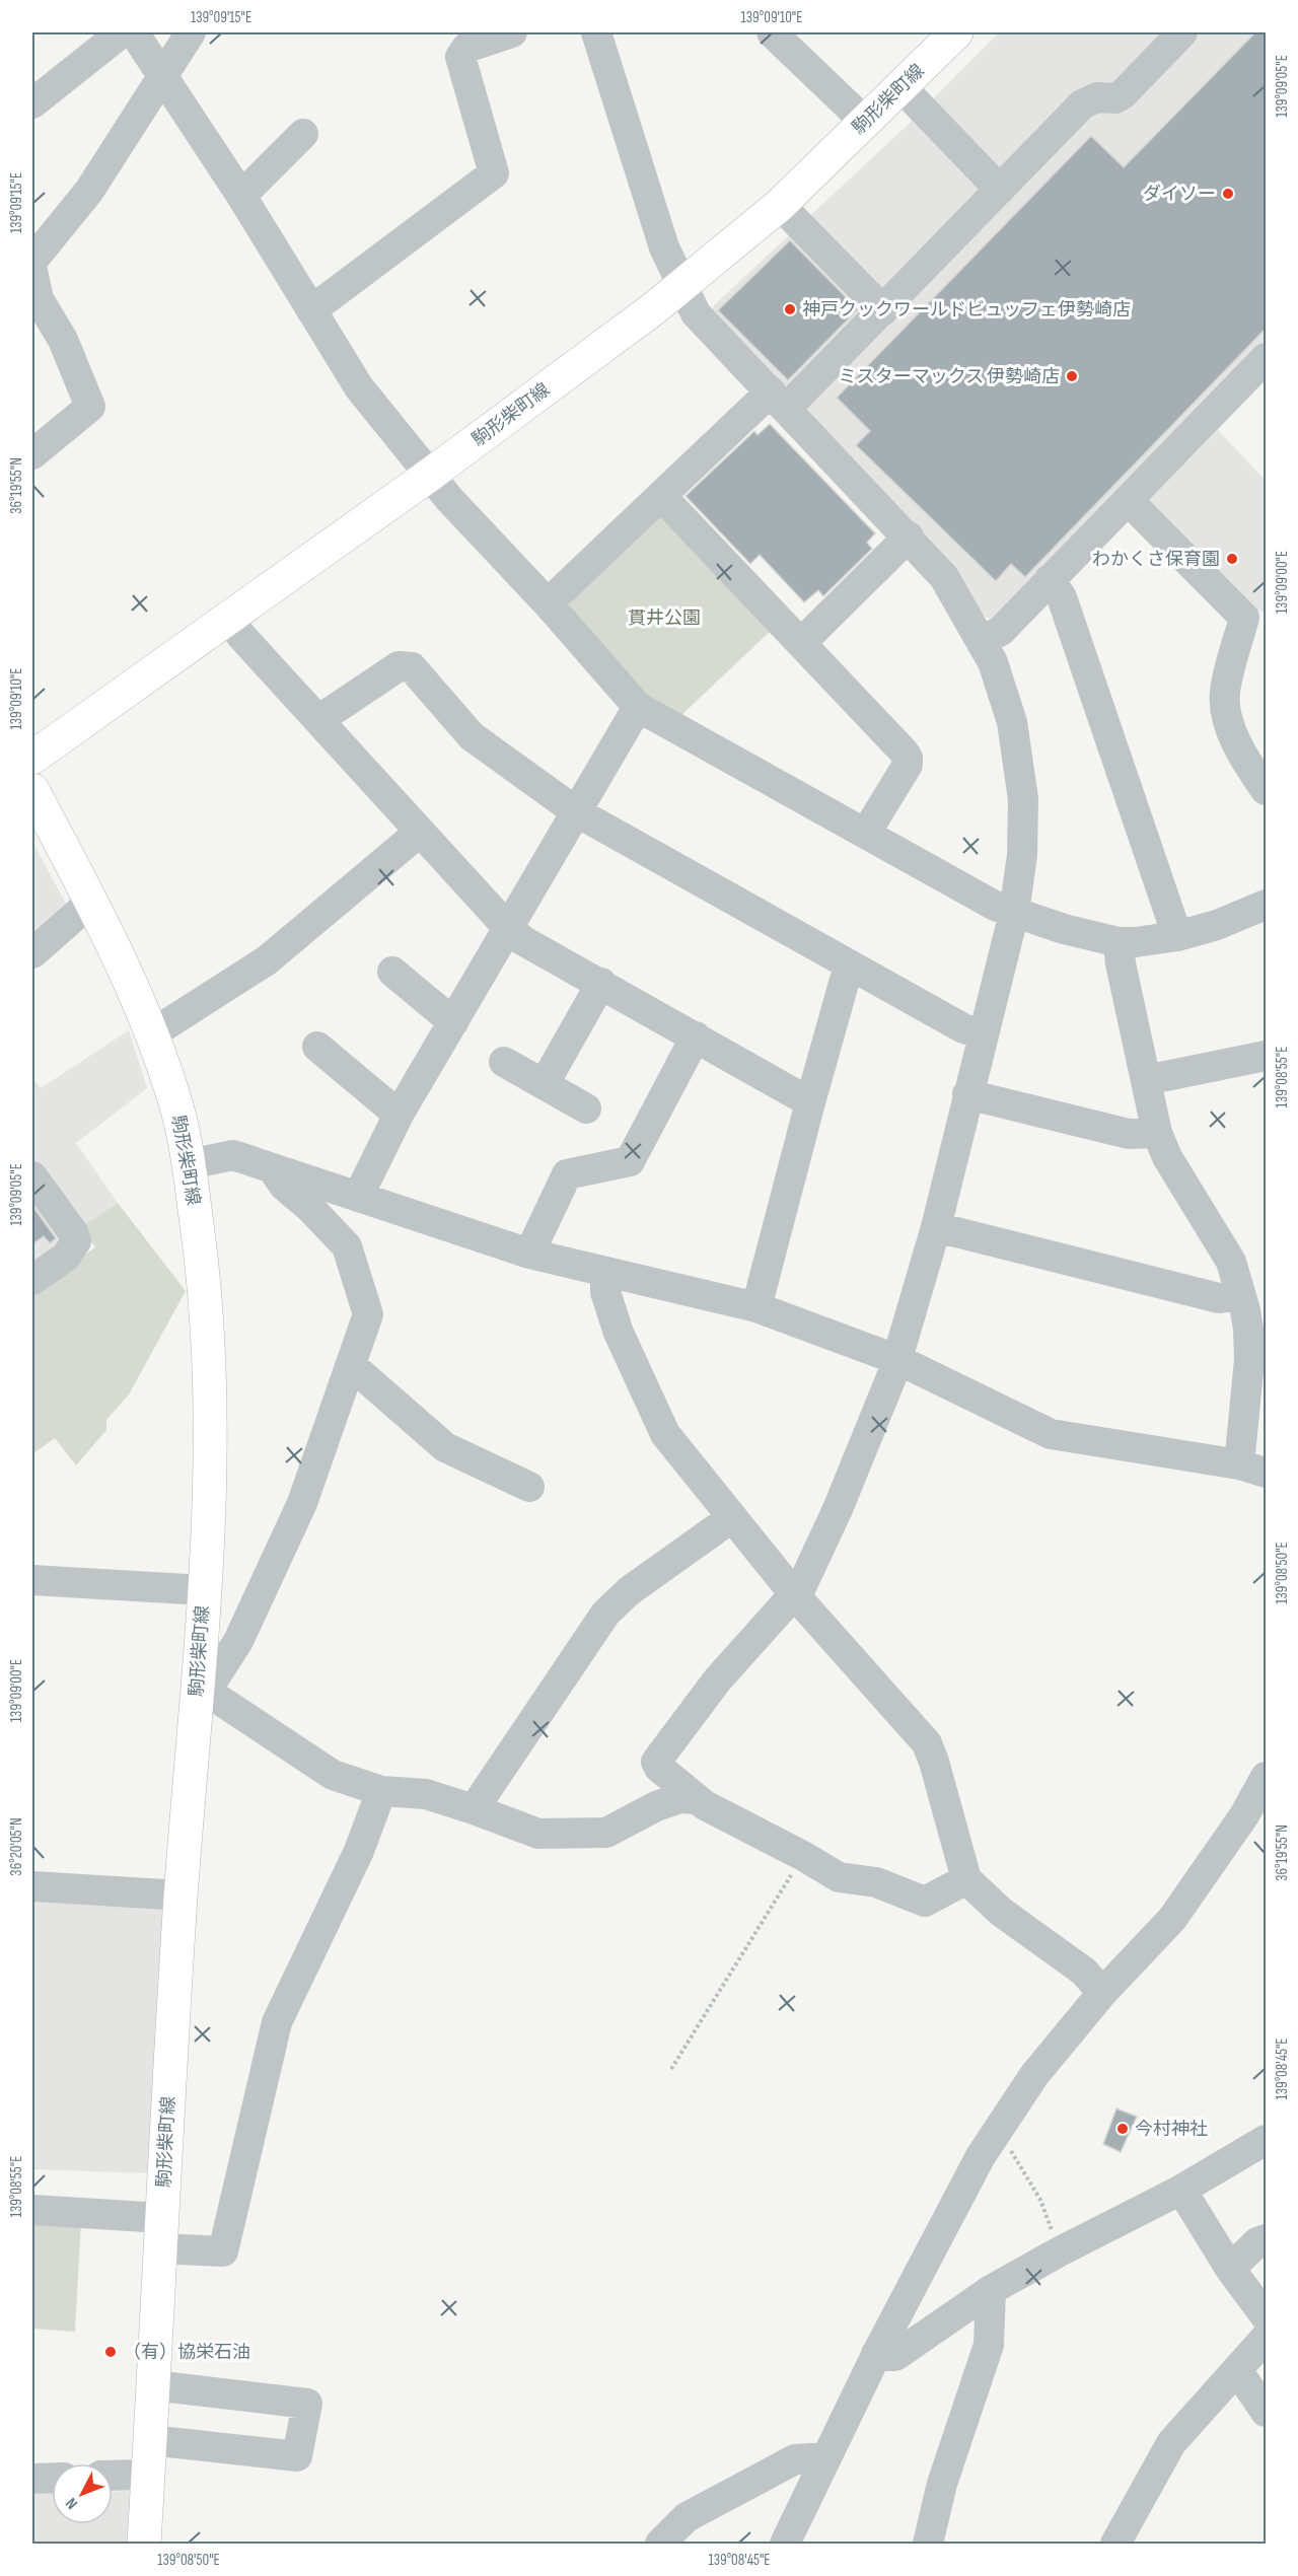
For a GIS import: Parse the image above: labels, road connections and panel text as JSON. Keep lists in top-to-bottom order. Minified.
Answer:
{"streets":{"main road":["駒形柴町線"]},"parks":["貫井公園"],"places":["ダイソー","神戸クックワールドビュッフェ伊勢崎店","ミスターマックス 伊勢崎店","わかくさ保育園","今村神社","（有）協栄石油"],"north":"bottom left","coordinates":["139°09'15\"E","139°09'10\"E","139°09'05\"E","36°19'55\"N","139°09'00\"E","139°08'55\"E","139°08'50\"E","36°20'05\"N","139°08'45\"E"]}
